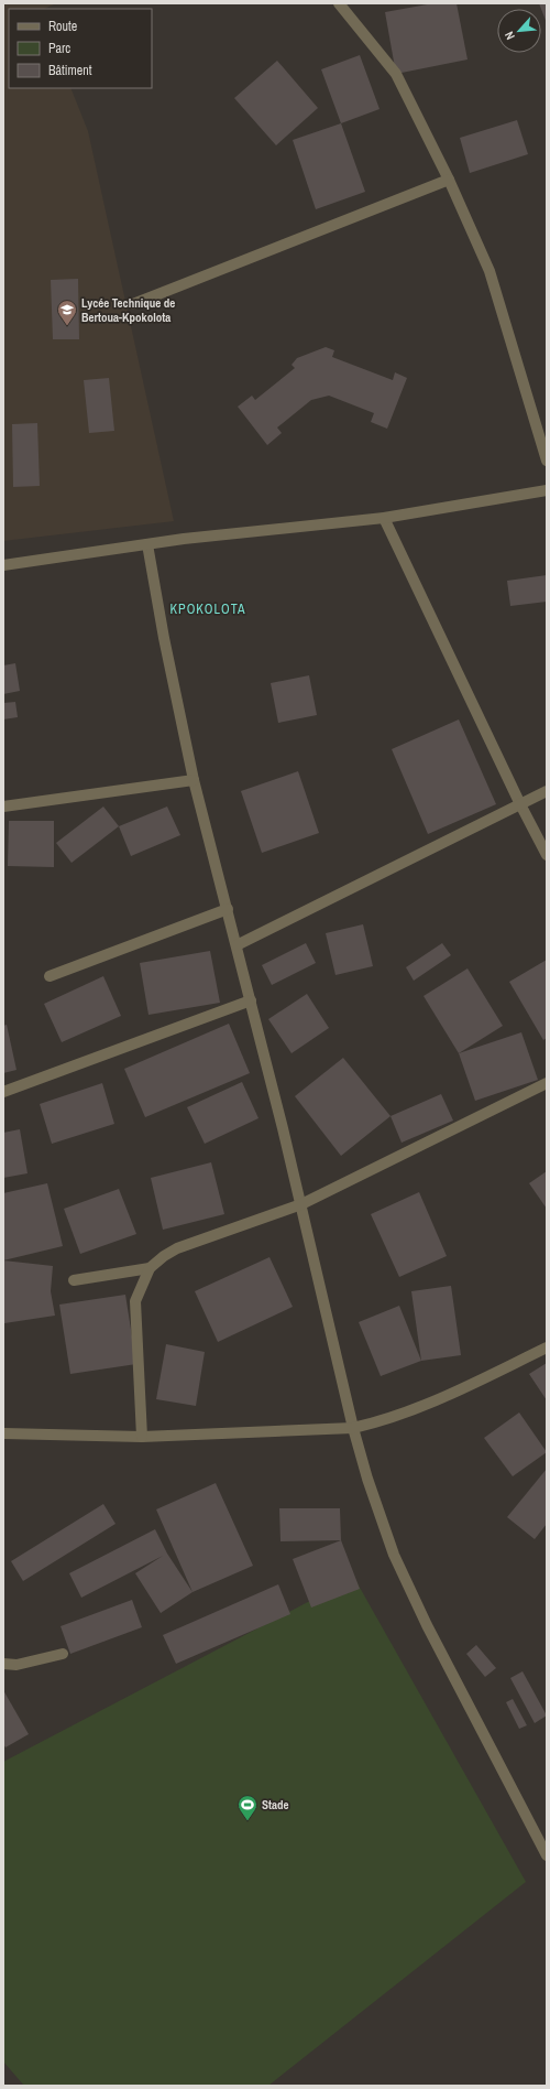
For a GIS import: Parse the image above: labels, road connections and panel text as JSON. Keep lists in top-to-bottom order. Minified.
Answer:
{"districts":["KPOKOLOTA"],"places":{"school or university":["Lycée Technique de Bertoua-Kpokolota"],"sports":["Stade"]},"legend":["Route","Parc","Bâtiment"],"north":"bottom left"}
